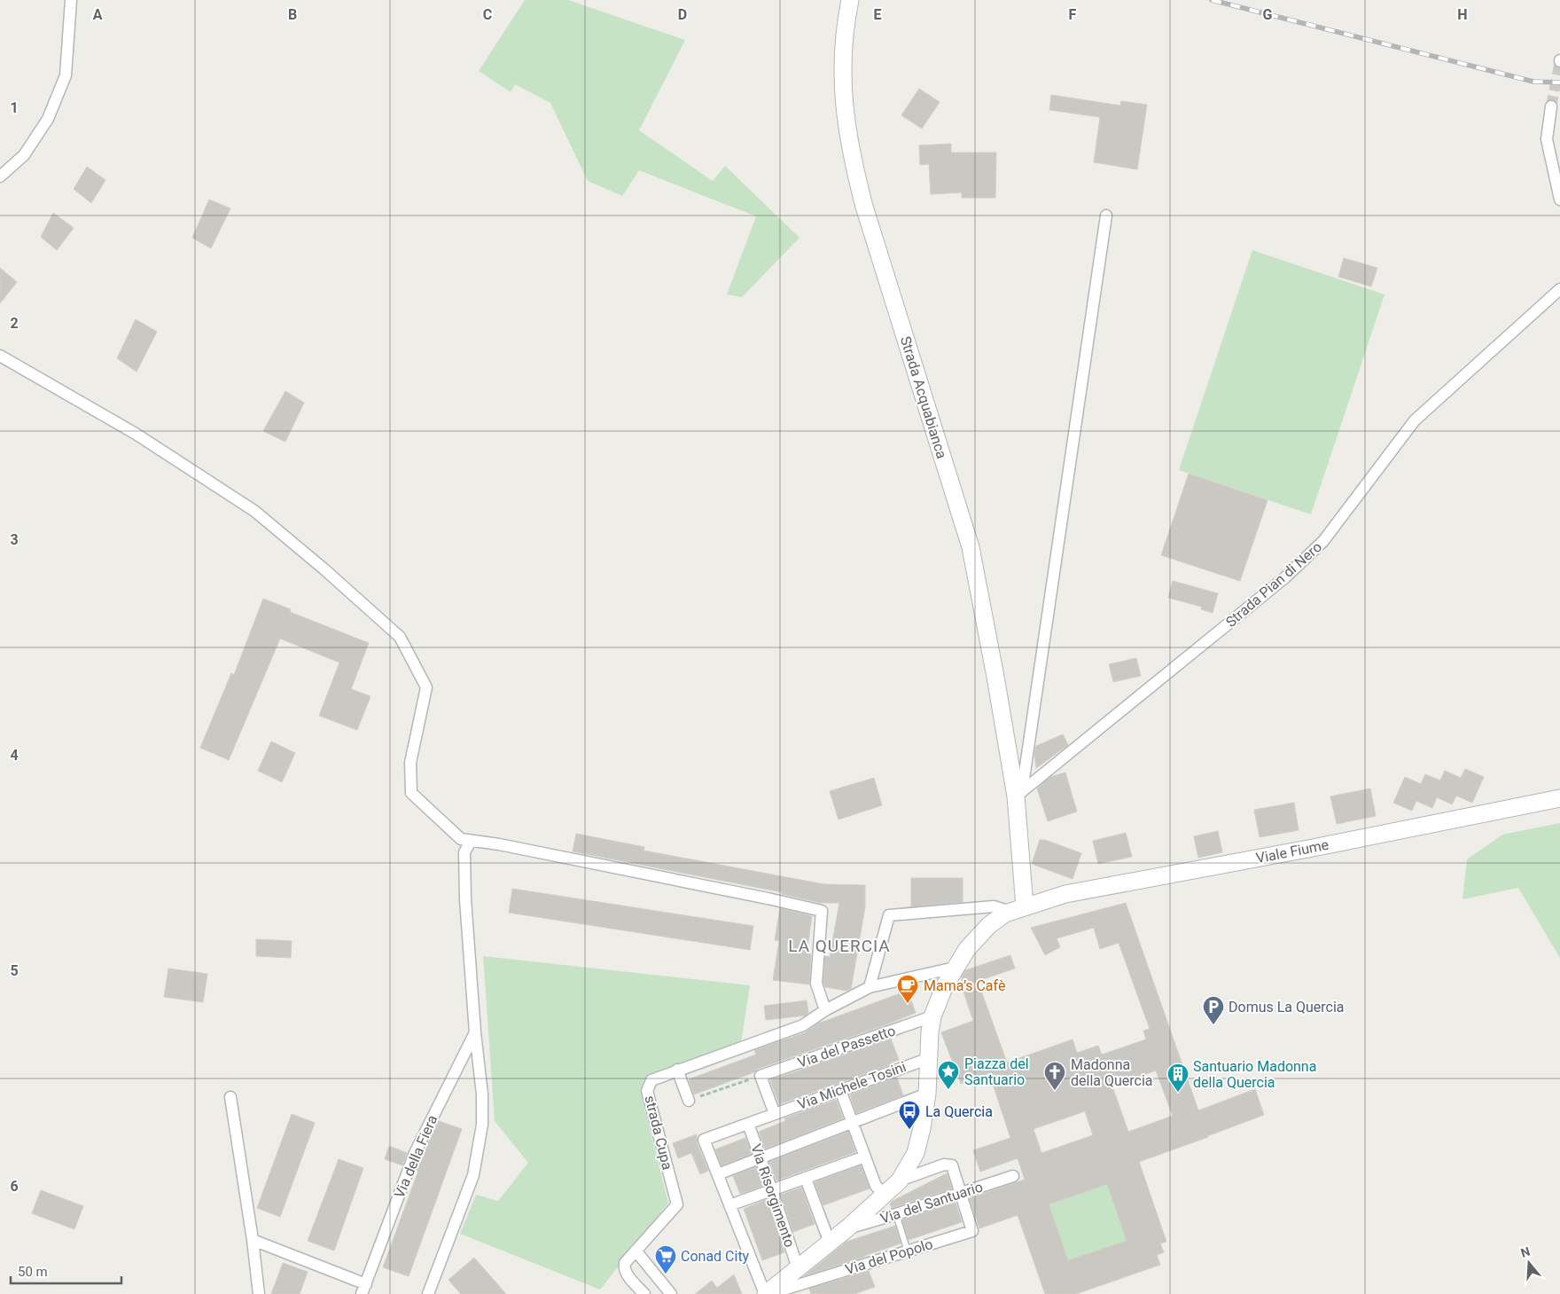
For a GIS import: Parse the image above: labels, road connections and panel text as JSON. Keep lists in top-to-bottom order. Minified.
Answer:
{"streets":{"main road":["Strada Acquabianca","Viale Fiume","Via del Santuario"],"street":["Strada Pian di Nero","Via del Passetto","Via Michele Tosini","strada Cupa","Via della Fiera","Via Risorgimento","Via del Popolo"]},"crossings":[["Strada Acquabianca","Strada Pian di Nero"],["Strada Acquabianca","Viale Fiume"],["Strada Acquabianca","Via del Santuario"],["Viale Fiume","Via del Santuario"],["Via del Passetto","Via del Santuario"],["Via Michele Tosini","Via Risorgimento"],["Via Michele Tosini","Via del Santuario"],["strada Cupa","Via del Santuario"],["Via Risorgimento","Via del Santuario"],["Via del Santuario","Via del Popolo"]],"districts":["LA QUERCIA"],"places":{"cafe":["Mama’s Cafè"],"parking":["Domus La Quercia"],"place":["Piazza del Santuario"],"church":["Madonna della Quercia"],"building":["Santuario Madonna della Quercia"],"bus stop":["La Quercia"],"supermarket":["Conad City"]},"scale_bar":"50 m","north":"top","grid":{"columns":["A","B","C","D","E","F","G","H"],"rows":["1","2","3","4","5","6"]}}
